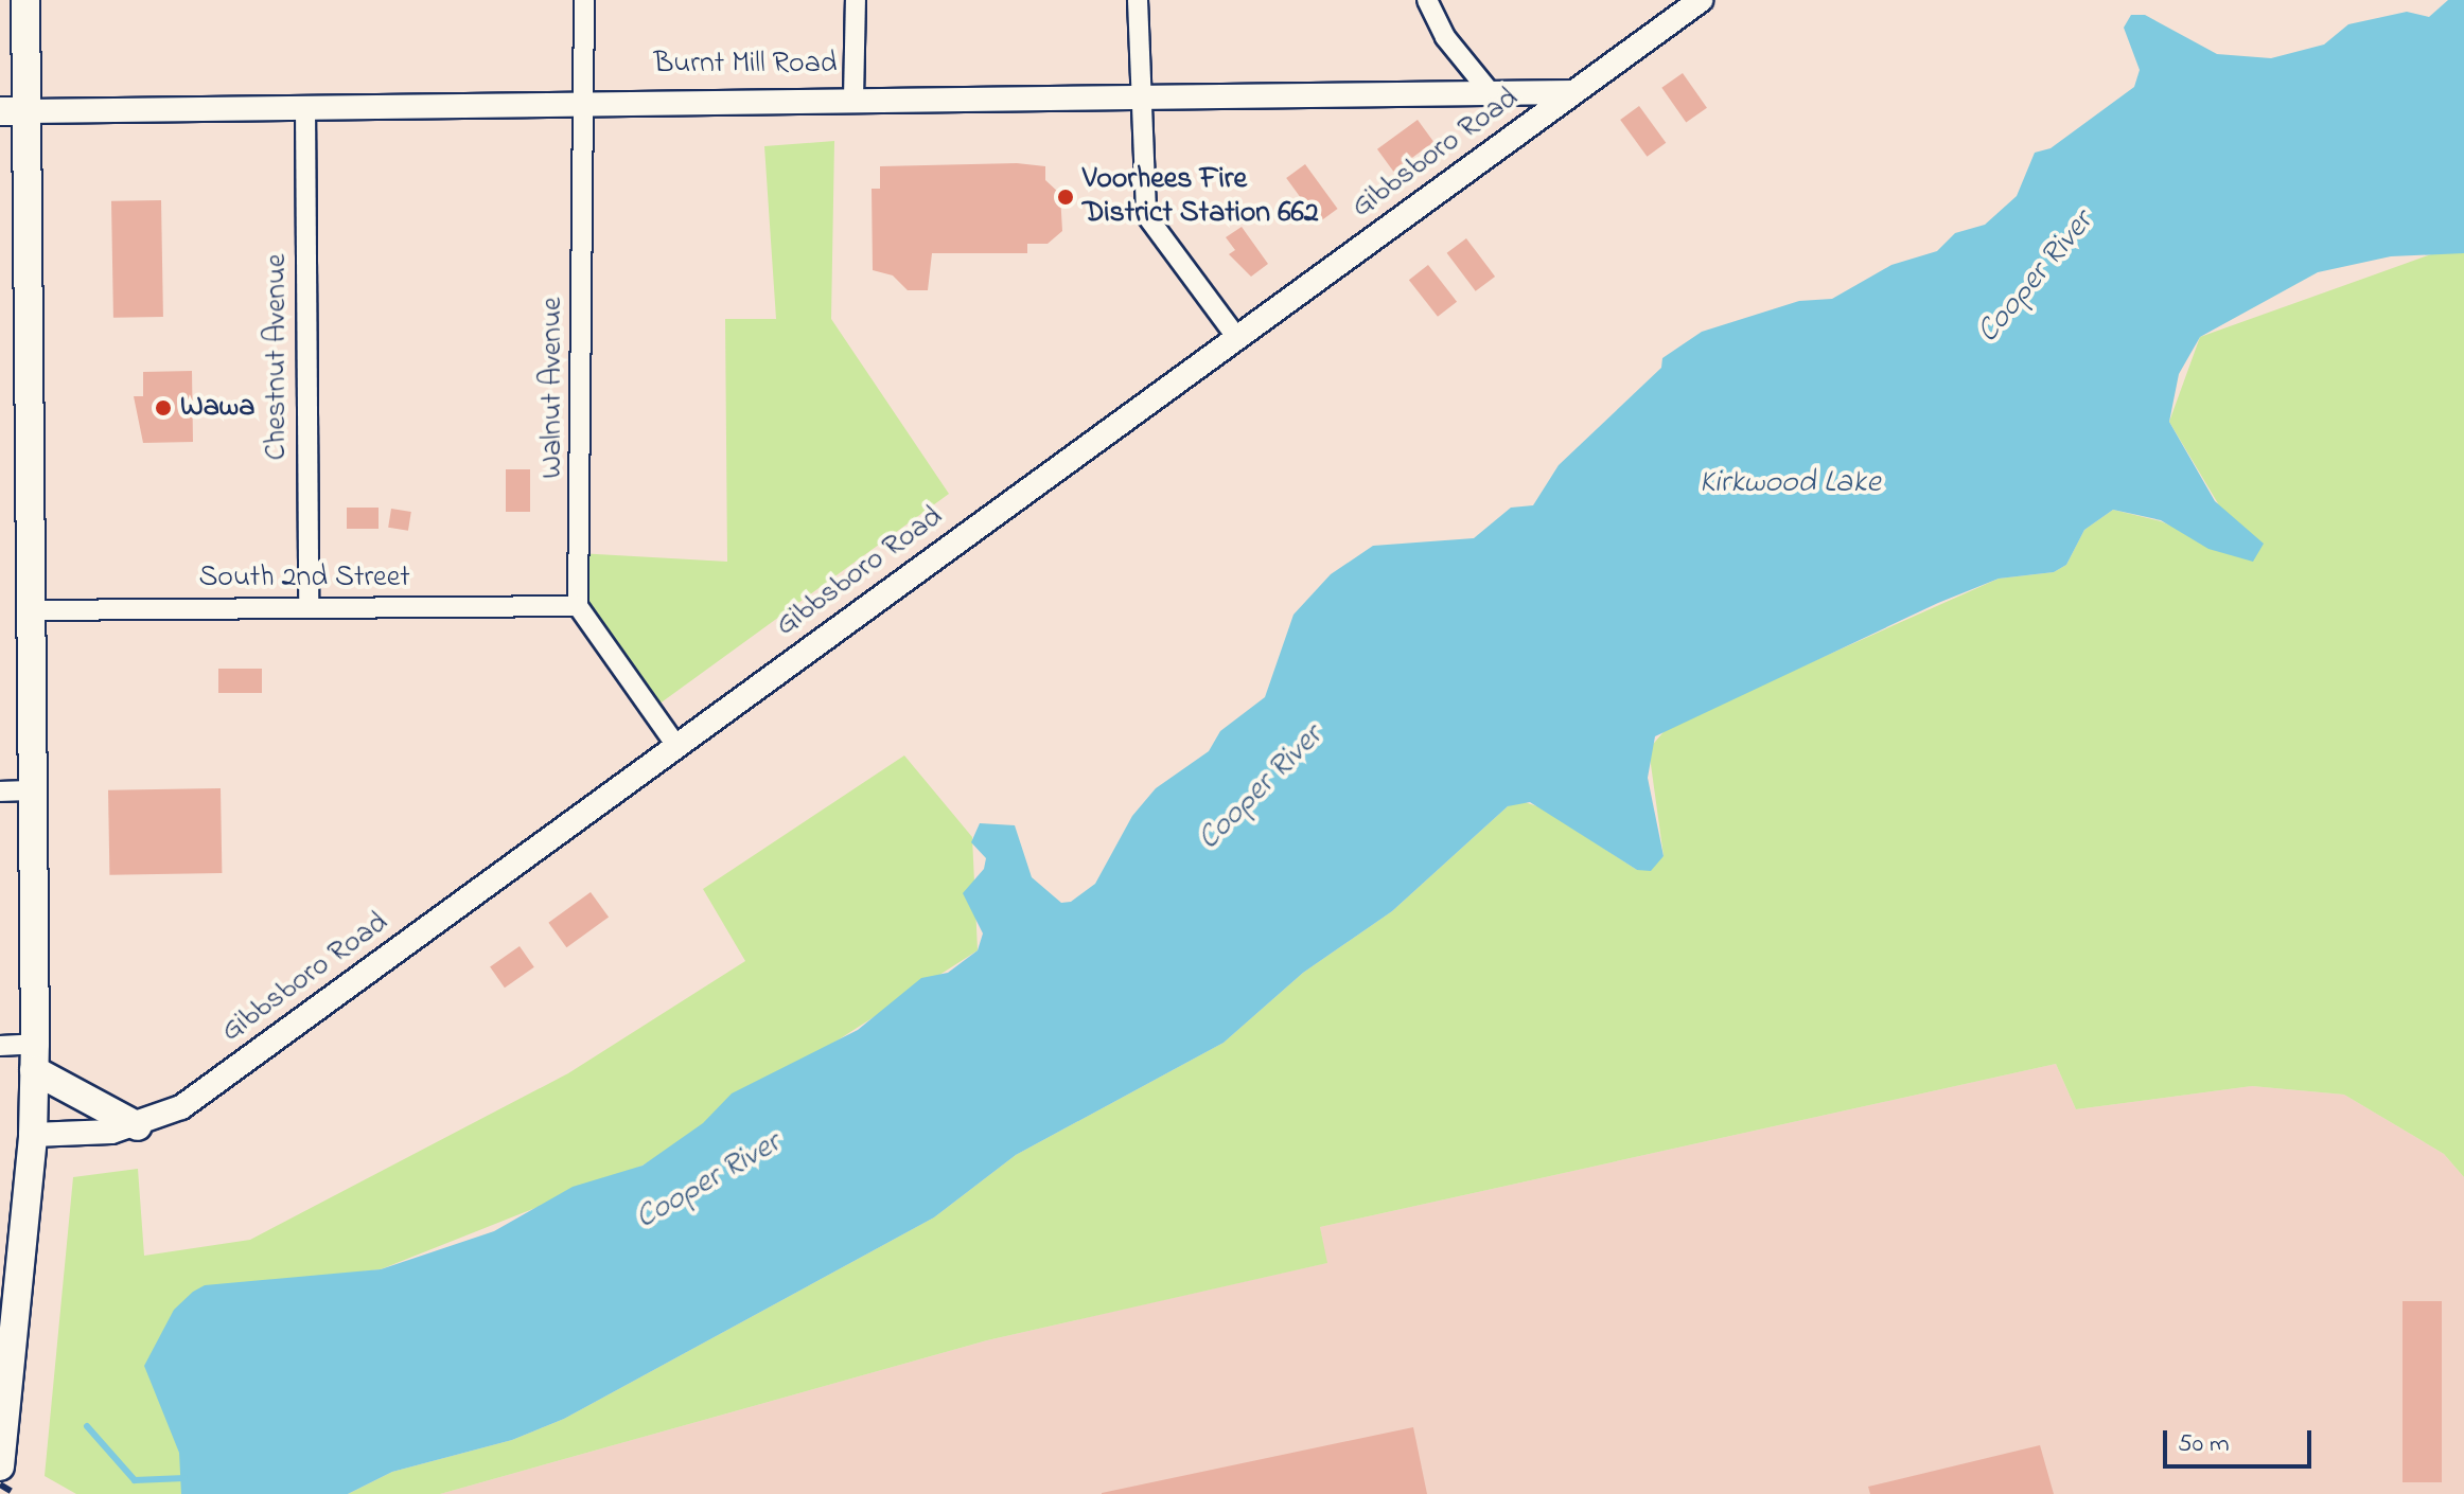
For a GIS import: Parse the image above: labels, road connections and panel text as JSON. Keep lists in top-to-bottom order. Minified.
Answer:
{"streets":{"street":["Burnt Mill Road","Gibbsboro Road","Chestnut Avenue","Walnut Avenue","South 2nd Street"]},"crossings":[["Burnt Mill Road","Gibbsboro Road"],["Burnt Mill Road","Chestnut Avenue"],["Burnt Mill Road","Walnut Avenue"],["Chestnut Avenue","South 2nd Street"],["Walnut Avenue","South 2nd Street"]],"water":["Cooper River","Kirkwood Lake"],"places":["Voorhees Fire District Station 662","Wawa"],"scale_bar":"50 m"}
